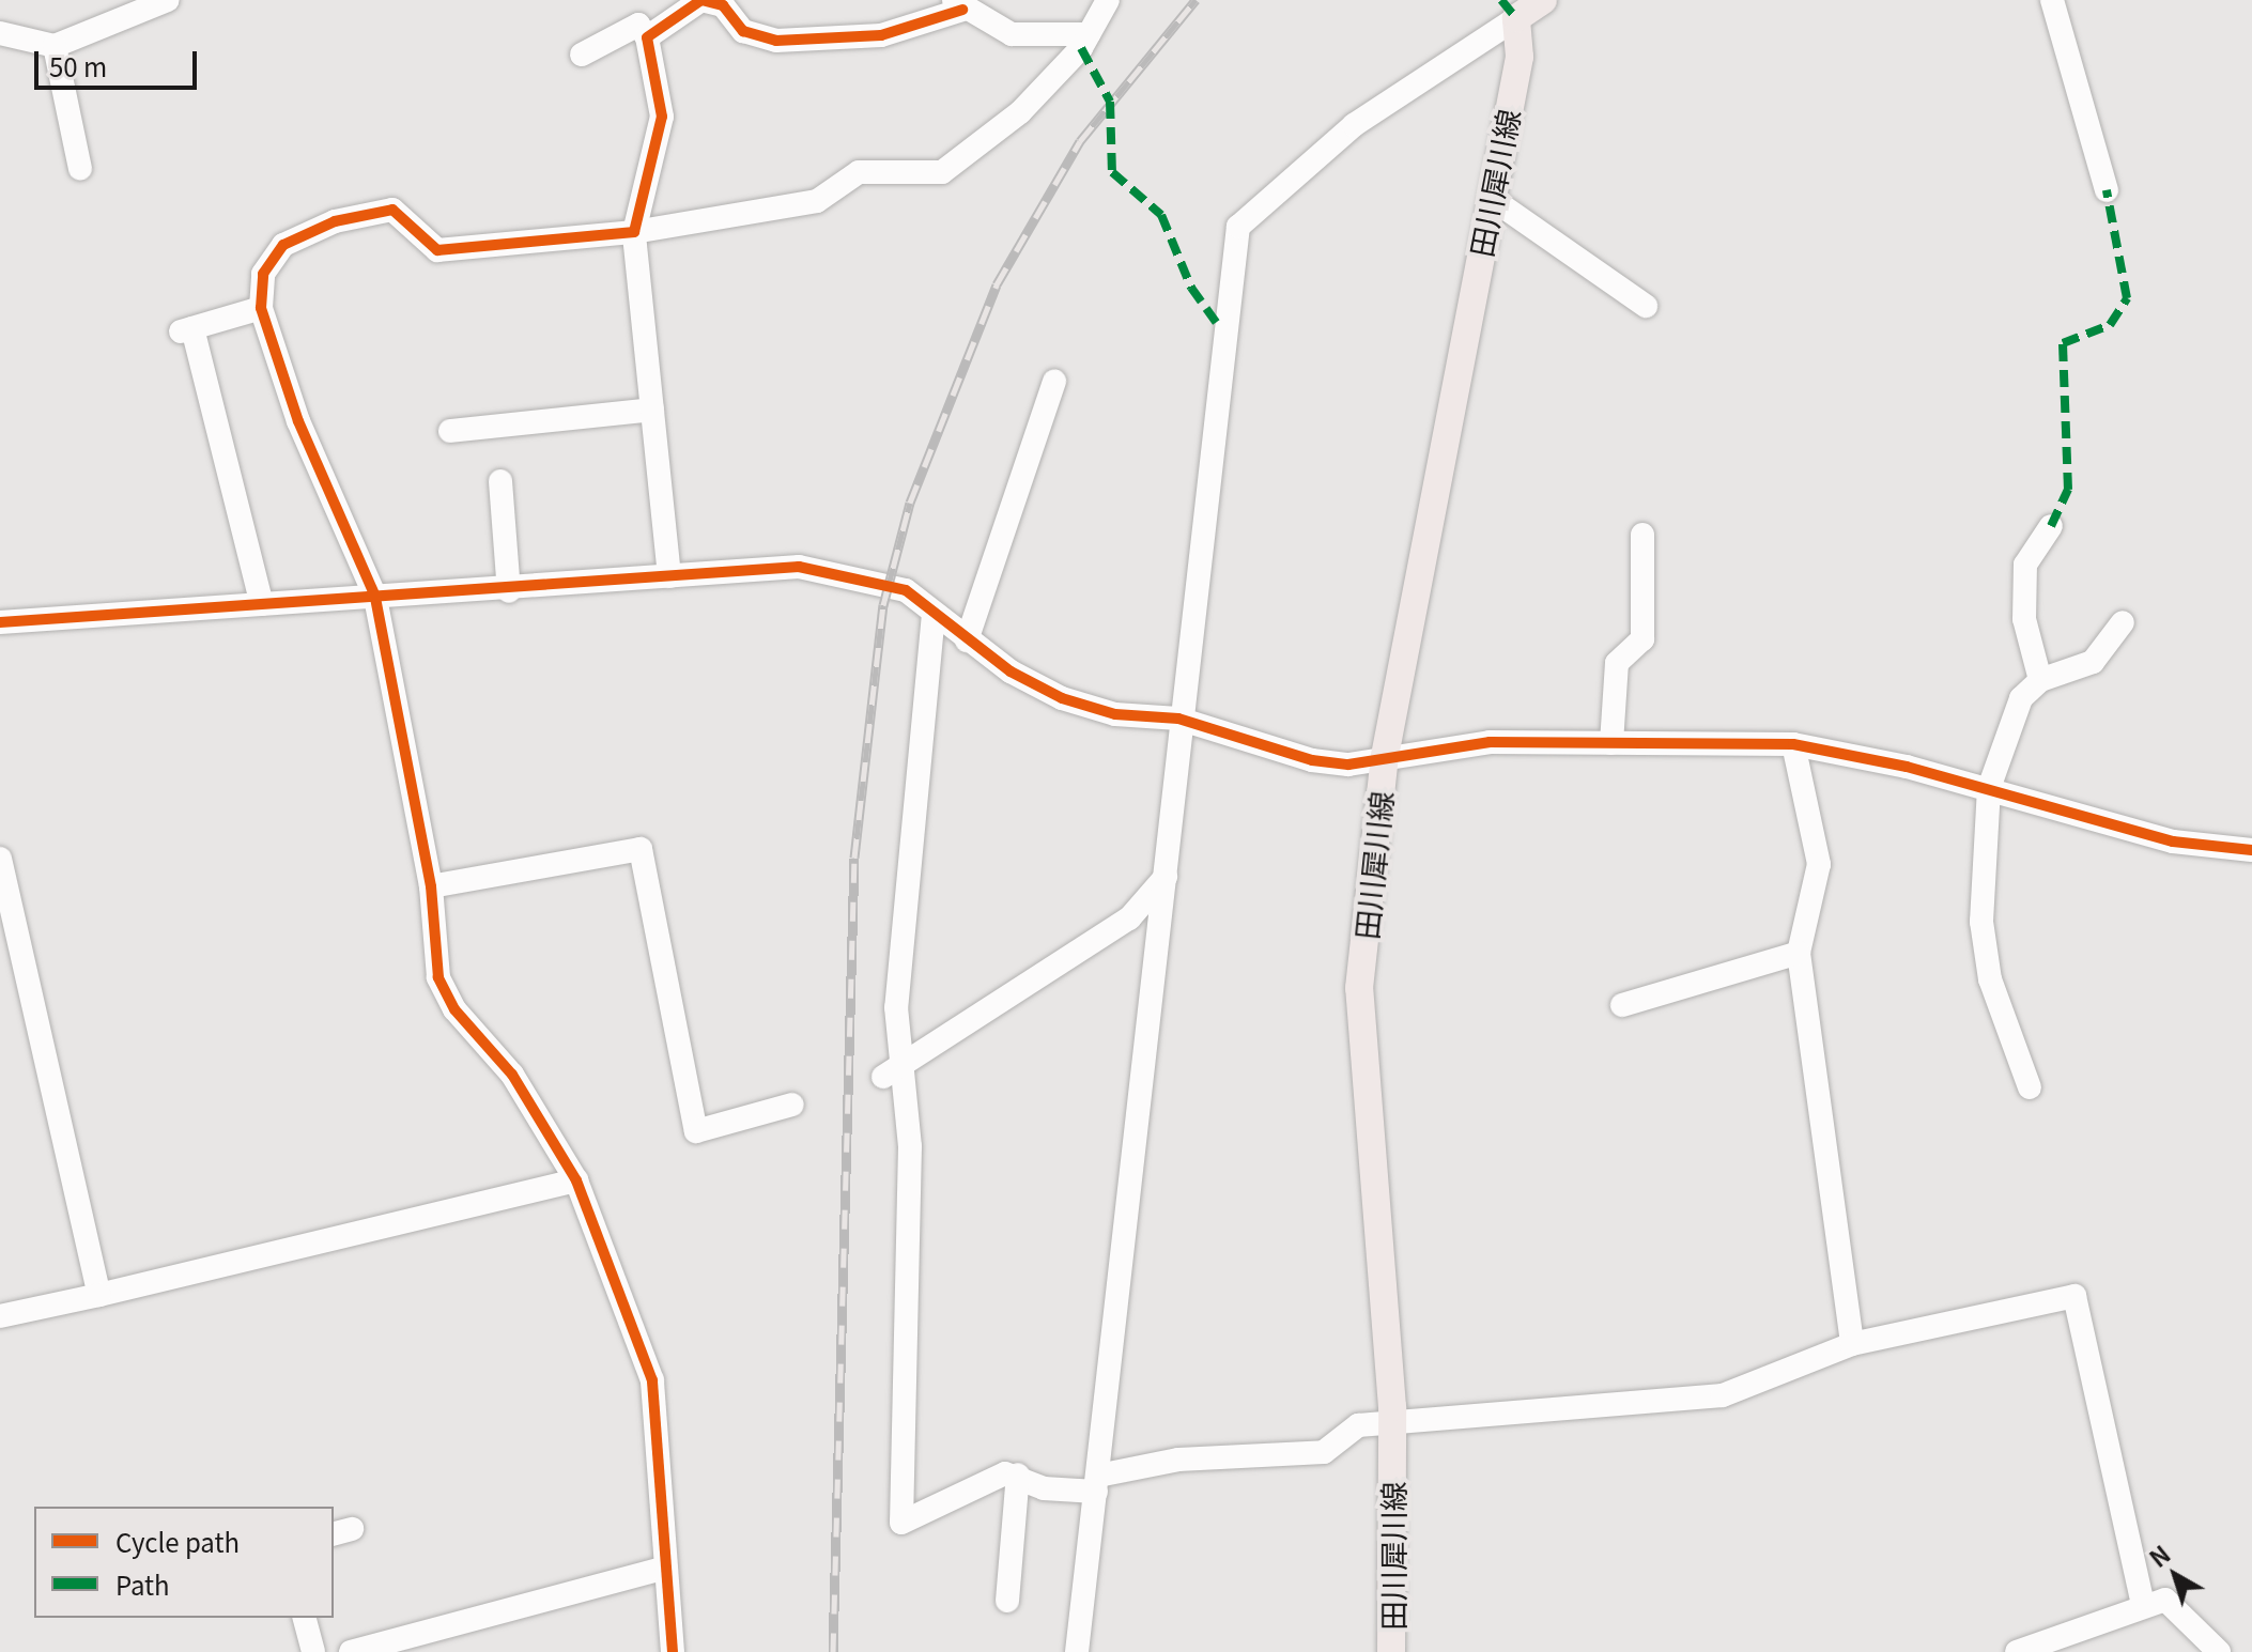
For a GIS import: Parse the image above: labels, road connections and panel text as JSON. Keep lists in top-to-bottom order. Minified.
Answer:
{"streets":{"main road":["田川犀川線"]},"legend":["Cycle path","Path"],"scale_bar":"50 m","north":"top left"}
